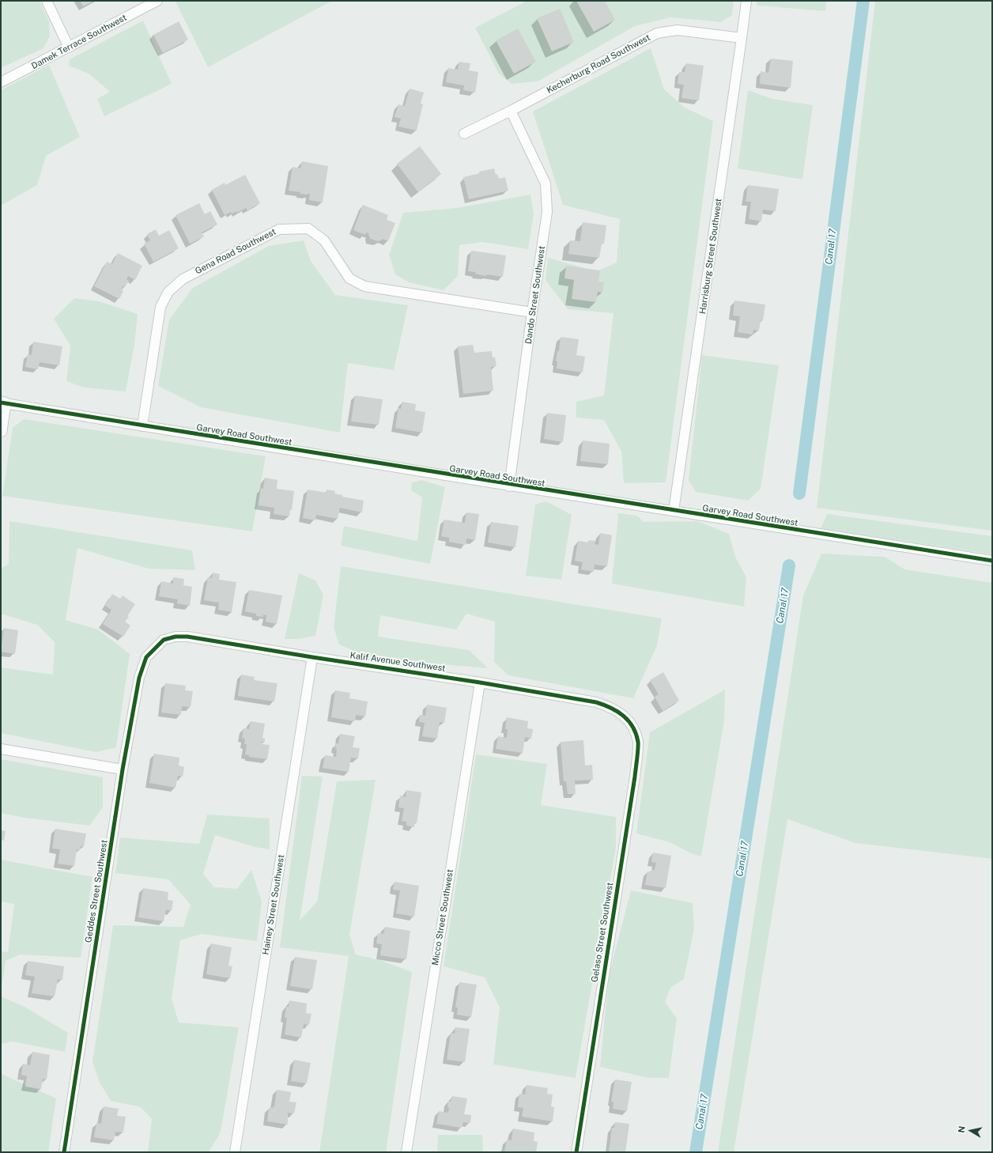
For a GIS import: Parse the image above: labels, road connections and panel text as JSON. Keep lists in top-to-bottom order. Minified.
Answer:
{"streets":{"street":["Damek Terrace Southwest","Kecherburg Road Southwest","Gena Road Southwest","Harrisburg Street Southwest","Dando Street Southwest","Garvey Road Southwest","Kalif Avenue Southwest","Geddes Street Southwest","Hainey Street Southwest","Micco Street Southwest","Gelaso Street Southwest"]},"crossings":[["Kecherburg Road Southwest","Harrisburg Street Southwest"],["Kecherburg Road Southwest","Dando Street Southwest"],["Gena Road Southwest","Dando Street Southwest"],["Gena Road Southwest","Garvey Road Southwest"],["Harrisburg Street Southwest","Garvey Road Southwest"],["Dando Street Southwest","Garvey Road Southwest"],["Kalif Avenue Southwest","Geddes Street Southwest"],["Kalif Avenue Southwest","Hainey Street Southwest"],["Kalif Avenue Southwest","Micco Street Southwest"],["Kalif Avenue Southwest","Gelaso Street Southwest"]],"water":["Canal 17"],"north":"left"}
